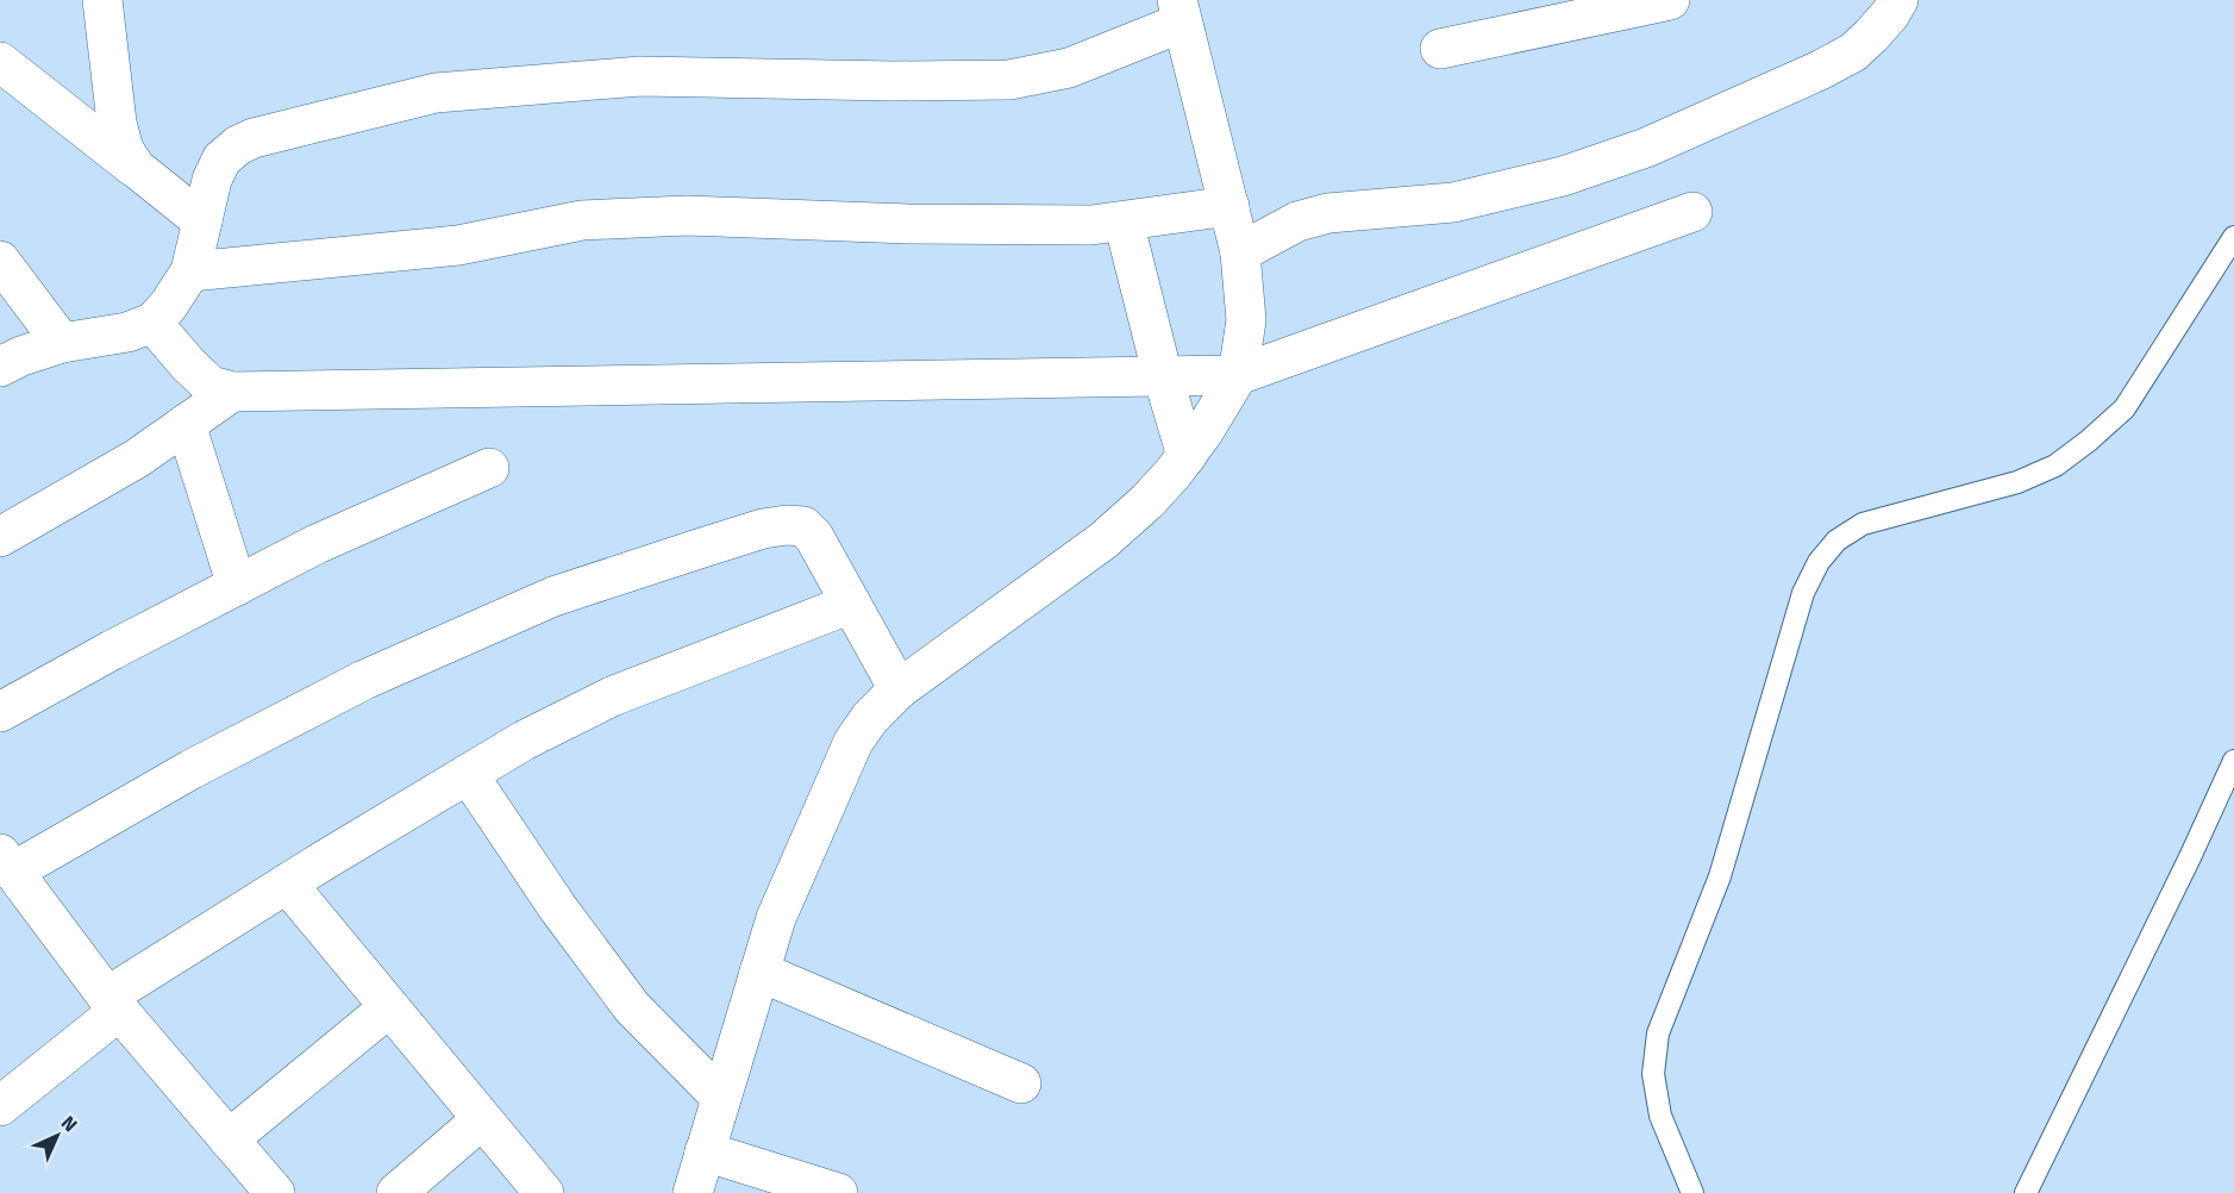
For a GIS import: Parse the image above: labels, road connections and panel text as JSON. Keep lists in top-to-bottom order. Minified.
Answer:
{"north":"top right"}
